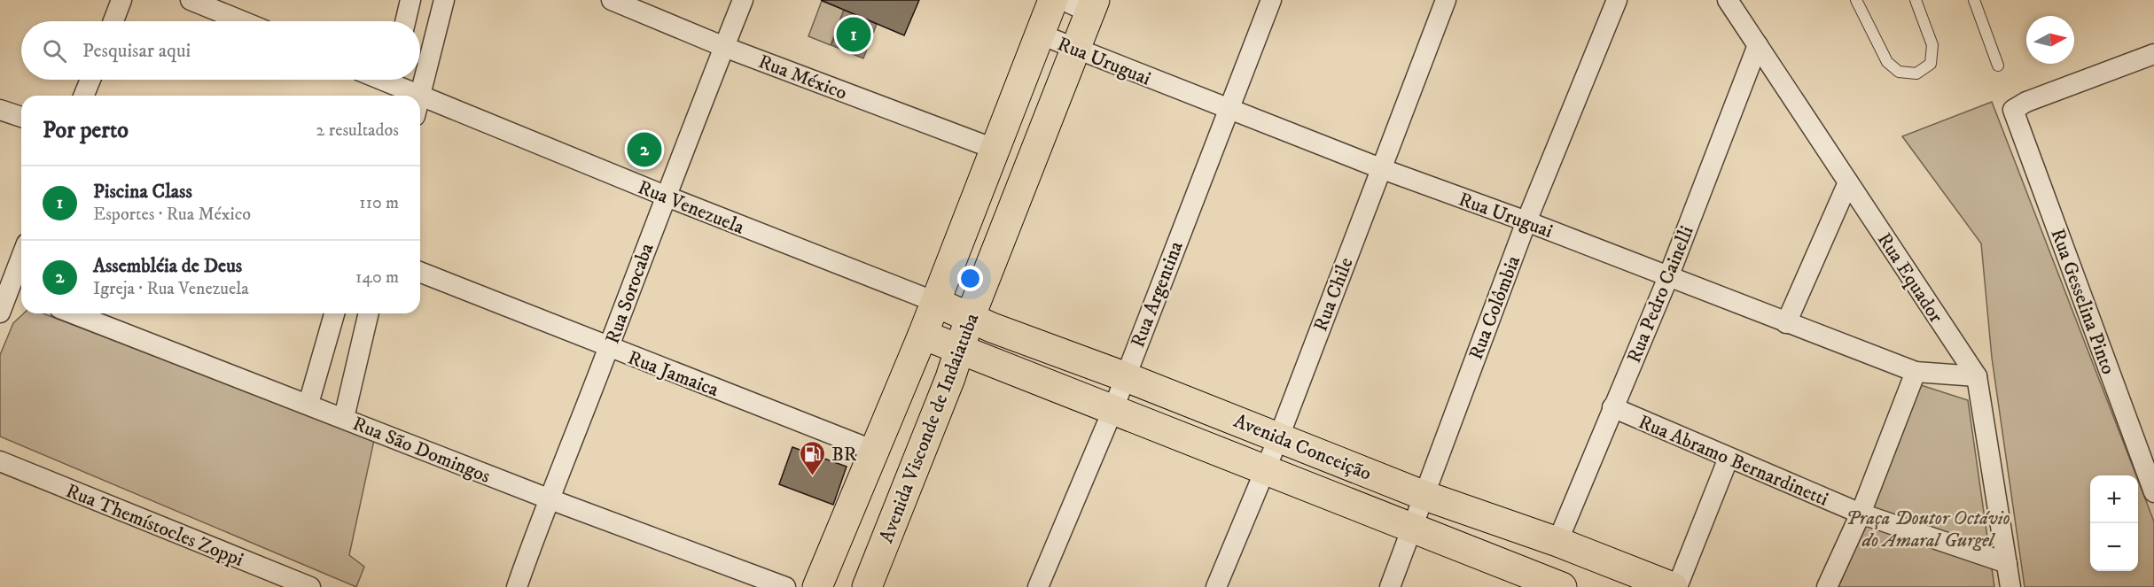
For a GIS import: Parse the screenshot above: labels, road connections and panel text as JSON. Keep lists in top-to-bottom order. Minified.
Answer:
{"streets":{"main road":["Avenida Visconde de Indaiatuba","Avenida Conceição"],"street":["Rua Uruguai","Rua México","Rua Venezuela","Rua Equador","Rua Sorocaba","Rua Argentina","Rua Chile","Rua Pedro Cainelli","Rua Gesselina Pinto","Rua Colômbia","Rua Jamaica","Rua São Domingos","Rua Abramo Bernardinetti","Rua Themístocles Zoppi"]},"crossings":[["Rua Uruguai","Rua Equador"],["Rua Uruguai","Rua Argentina"],["Rua Uruguai","Rua Chile"],["Rua Uruguai","Rua Pedro Cainelli"],["Rua Uruguai","Rua Colômbia"],["Rua Uruguai","Avenida Visconde de Indaiatuba"],["Rua México","Rua Sorocaba"],["Rua México","Avenida Visconde de Indaiatuba"],["Rua Venezuela","Rua Sorocaba"],["Rua Venezuela","Avenida Visconde de Indaiatuba"],["Rua Venezuela","Avenida Conceição"],["Rua Equador","Rua Pedro Cainelli"],["Rua Equador","Rua Abramo Bernardinetti"],["Rua Sorocaba","Rua Jamaica"],["Rua Sorocaba","Rua São Domingos"],["Rua Argentina","Avenida Conceição"],["Rua Chile","Avenida Conceição"],["Rua Pedro Cainelli","Avenida Conceição"],["Rua Pedro Cainelli","Rua Abramo Bernardinetti"],["Rua Colômbia","Avenida Conceição"],["Rua Jamaica","Avenida Visconde de Indaiatuba"],["Avenida Visconde de Indaiatuba","Avenida Conceição"]],"parks":["Praça Doutor Octávio do Amaral Gurgel"],"places":{"fuel station":["BR"]},"north":"right","page":{"pins":["1","2"],"search":"Pesquisar aqui","heading":["Por perto","2 resultados"],"list":[{"mark":"1","name":"Piscina Class","note":"Esportes · Rua México","value":"110 m"},{"mark":"2","name":"Assembléia de Deus","note":"Igreja · Rua Venezuela","value":"140 m"}],"map_buttons":["+","−"]}}
